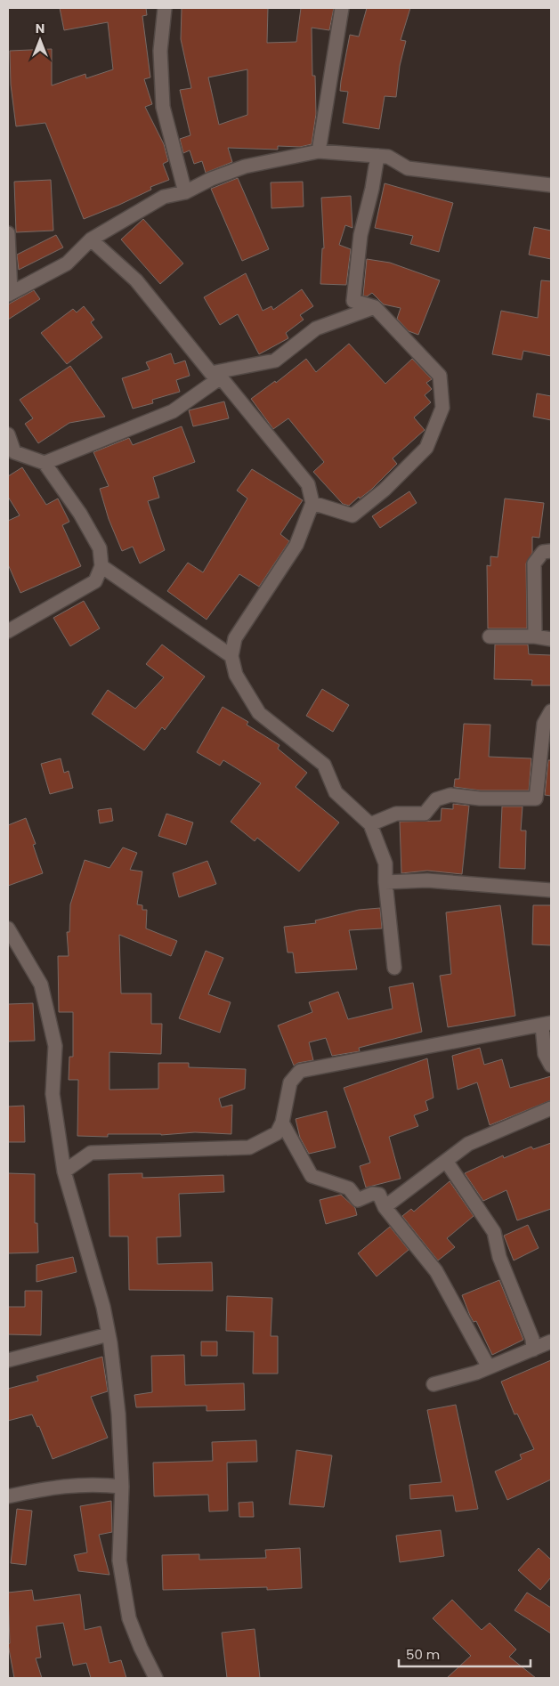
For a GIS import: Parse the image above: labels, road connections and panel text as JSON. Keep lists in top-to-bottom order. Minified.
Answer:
{"scale_bar":"50 m","north":"top"}
